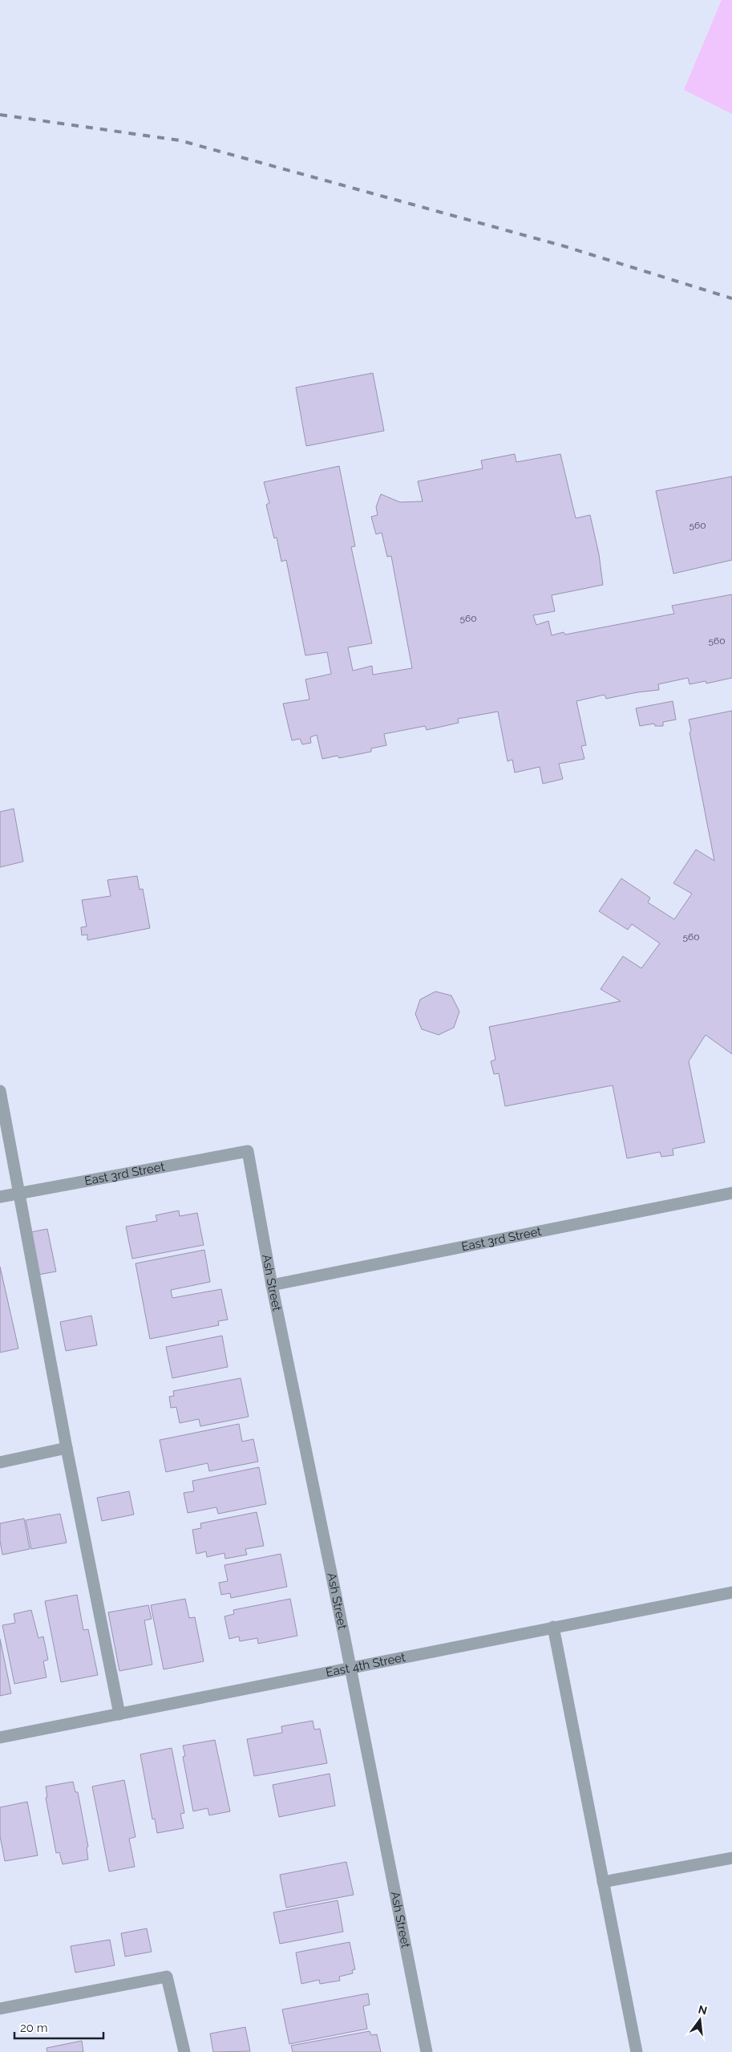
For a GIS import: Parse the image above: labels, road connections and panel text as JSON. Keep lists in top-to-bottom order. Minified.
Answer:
{"streets":{"street":["East 3rd Street","Ash Street","East 4th Street"]},"crossings":[["East 3rd Street","Ash Street"],["Ash Street","East 4th Street"]],"house_numbers":["560","560","560","560"],"scale_bar":"20 m","north":"top"}
